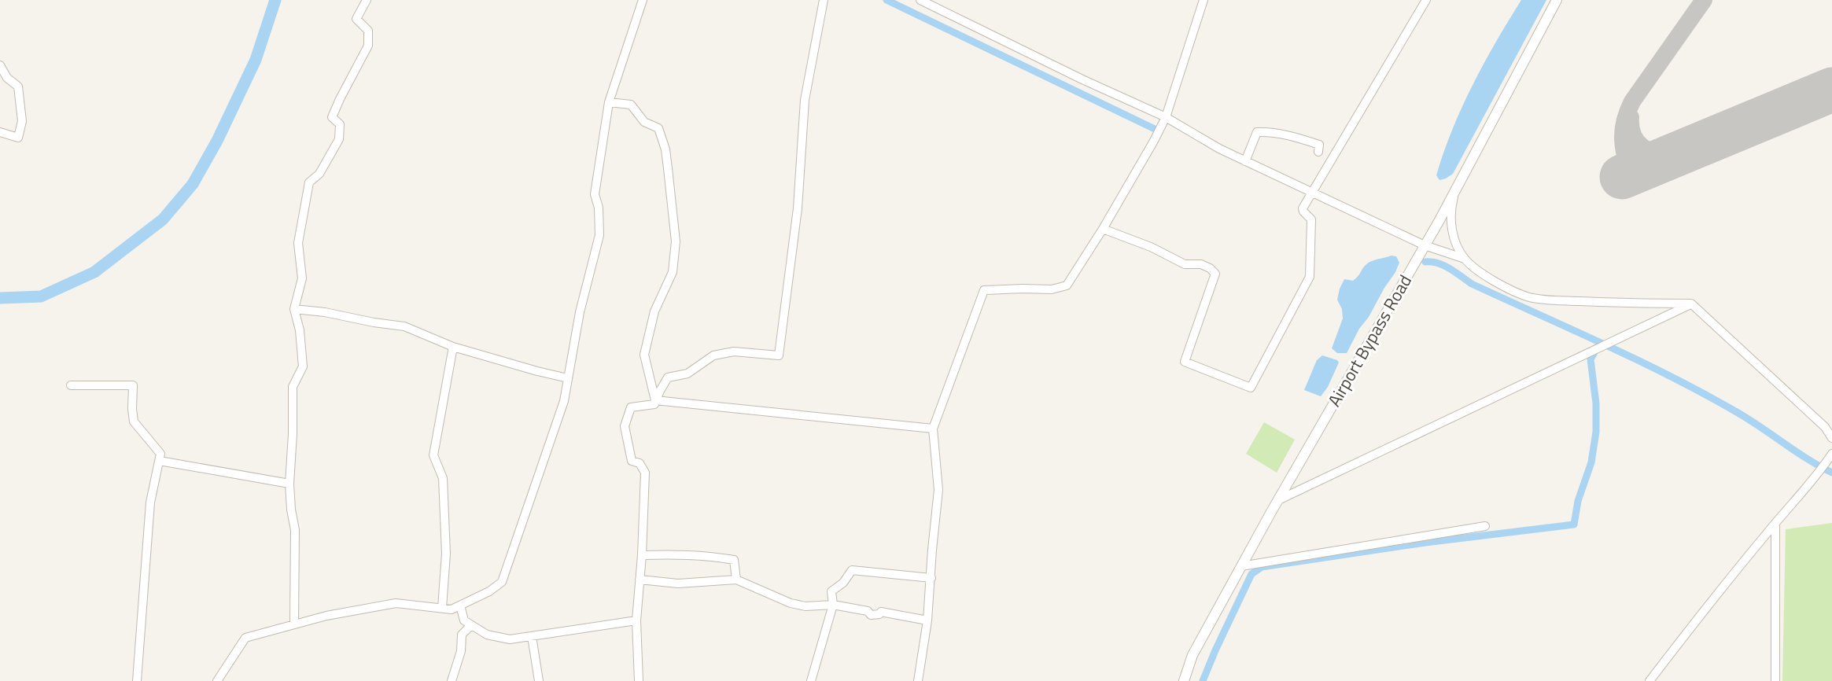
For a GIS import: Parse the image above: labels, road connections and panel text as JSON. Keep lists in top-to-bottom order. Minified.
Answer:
{"streets":{"street":["Airport Bypass Road"]}}
